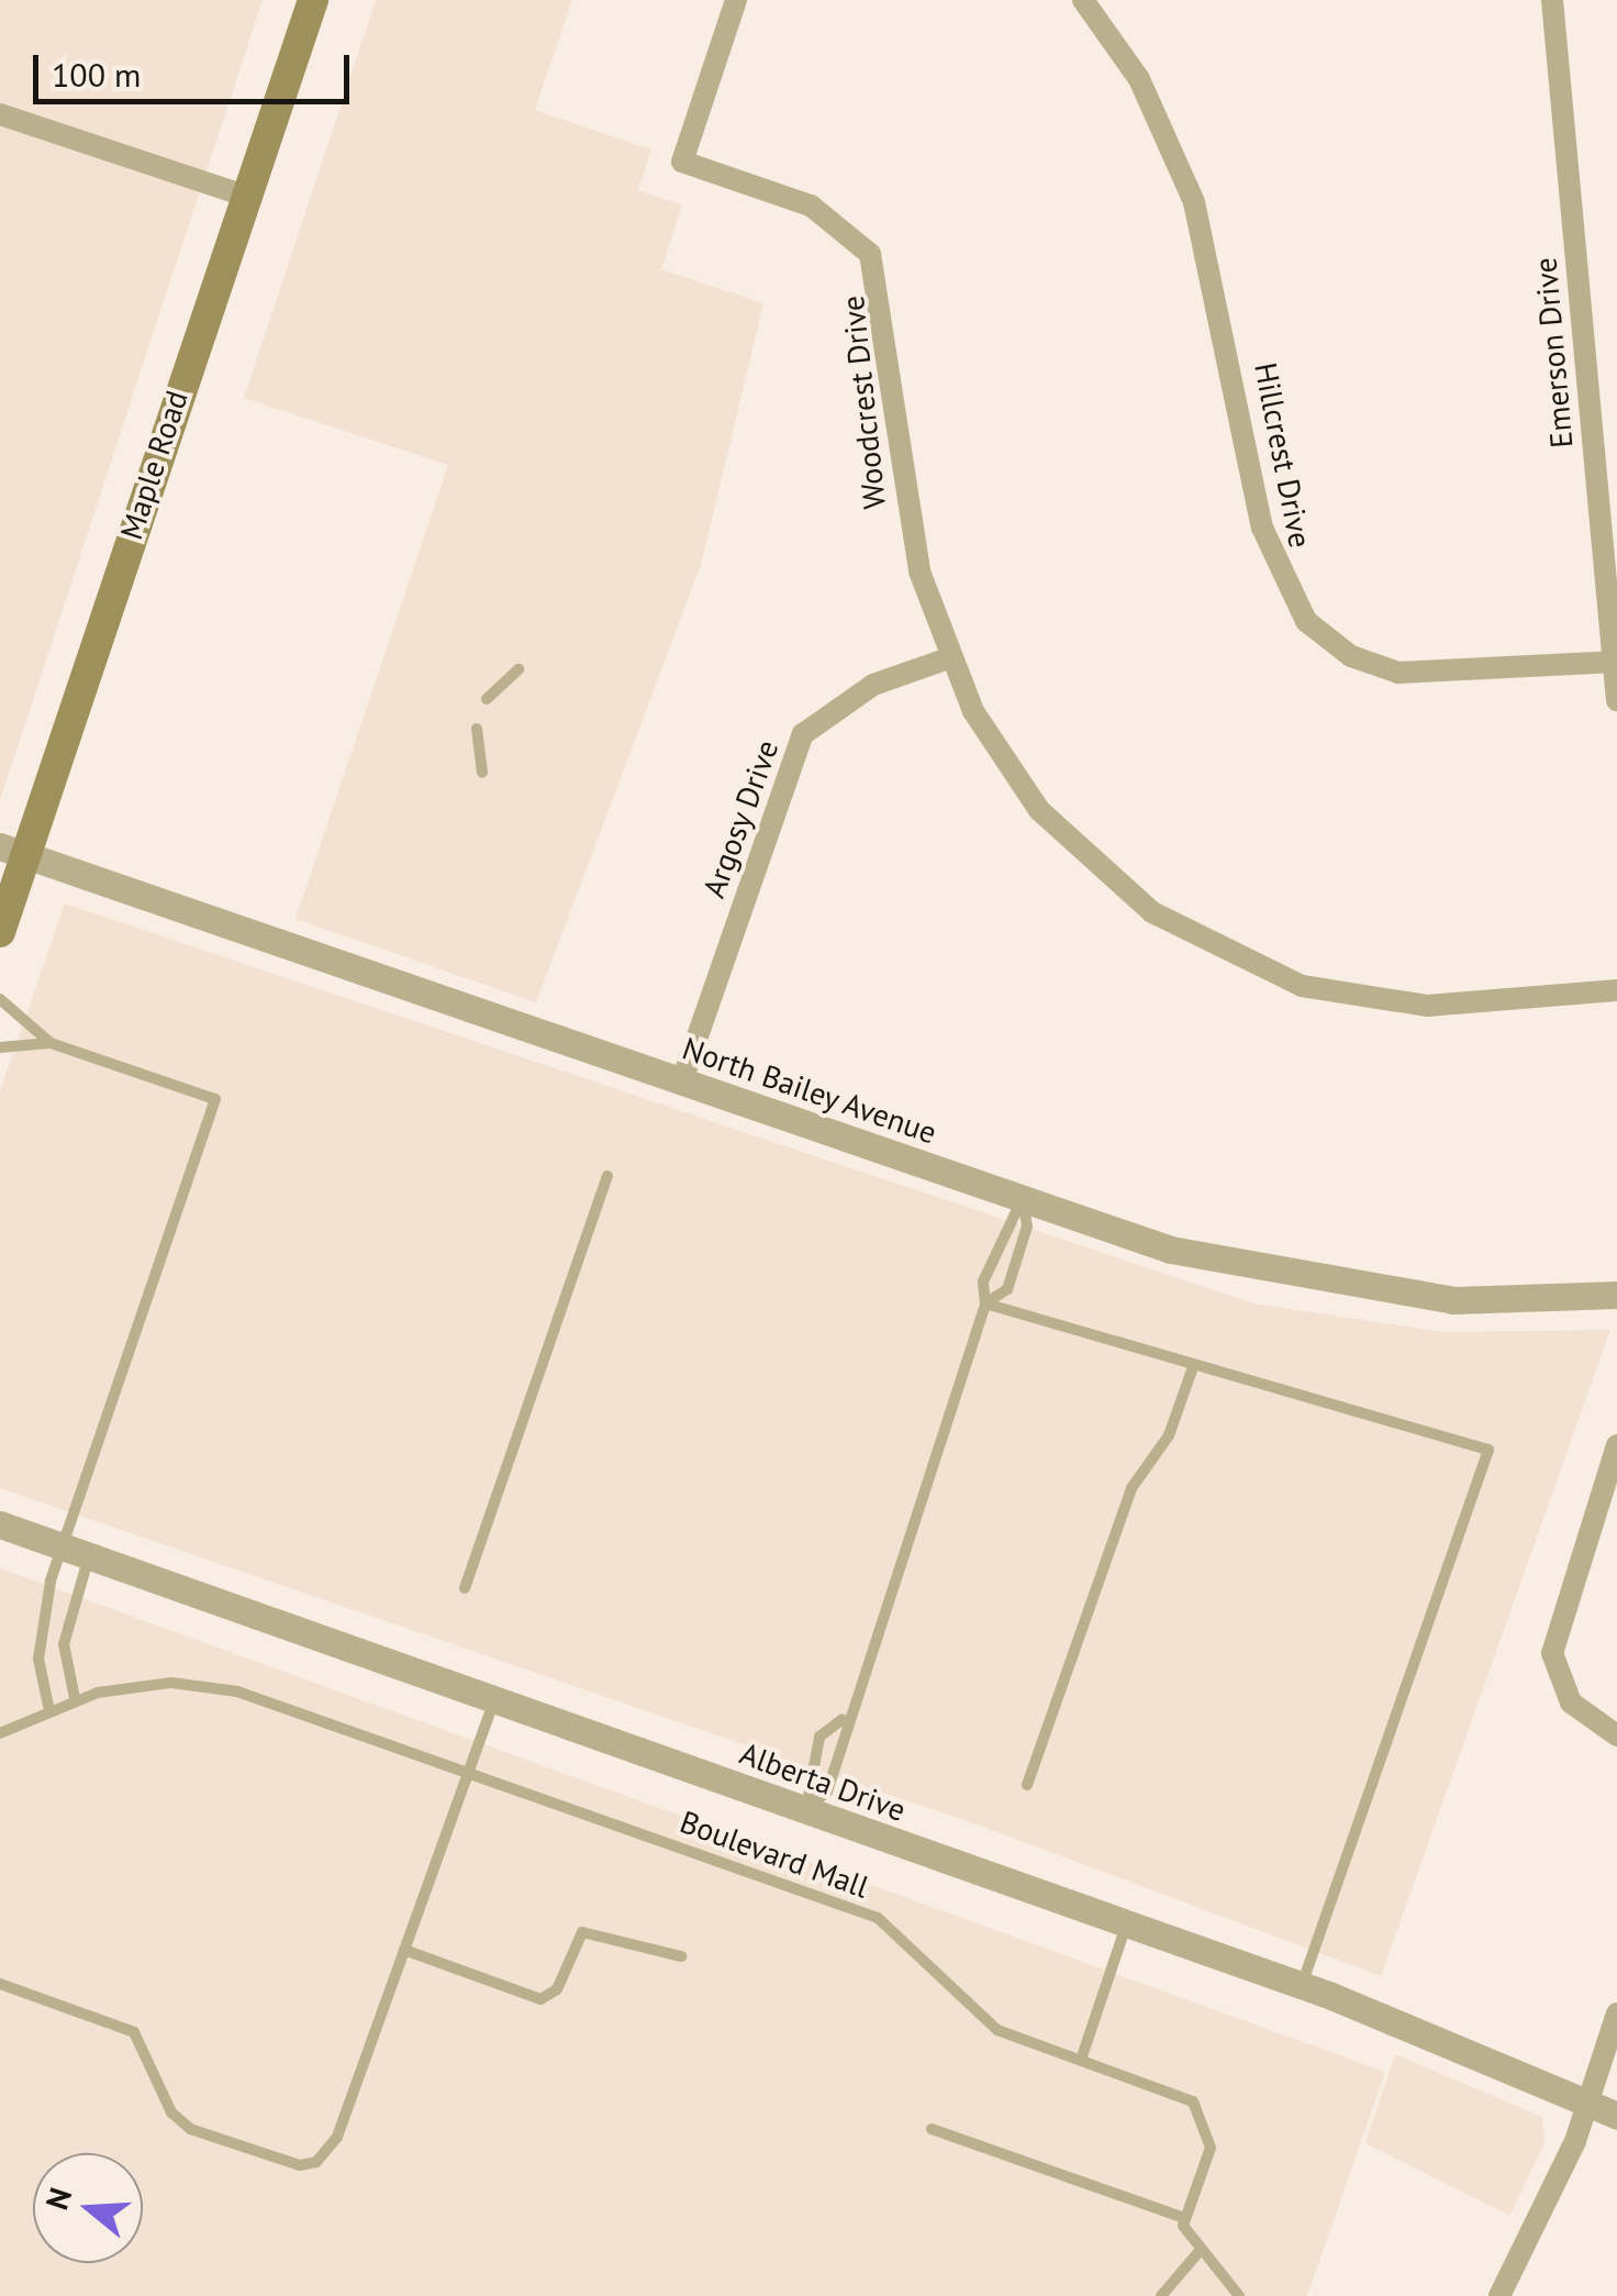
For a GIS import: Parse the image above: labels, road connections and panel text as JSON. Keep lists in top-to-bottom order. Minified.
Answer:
{"streets":{"main road":["Maple Road"],"street":["Emerson Drive","Woodcrest Drive","Hillcrest Drive","Argosy Drive","North Bailey Avenue","Alberta Drive"],"lane":["Boulevard Mall"]},"crossings":[["Emerson Drive","Hillcrest Drive"],["Woodcrest Drive","Argosy Drive"],["Maple Road","North Bailey Avenue"],["Argosy Drive","North Bailey Avenue"]],"scale_bar":"100 m","north":"left"}
